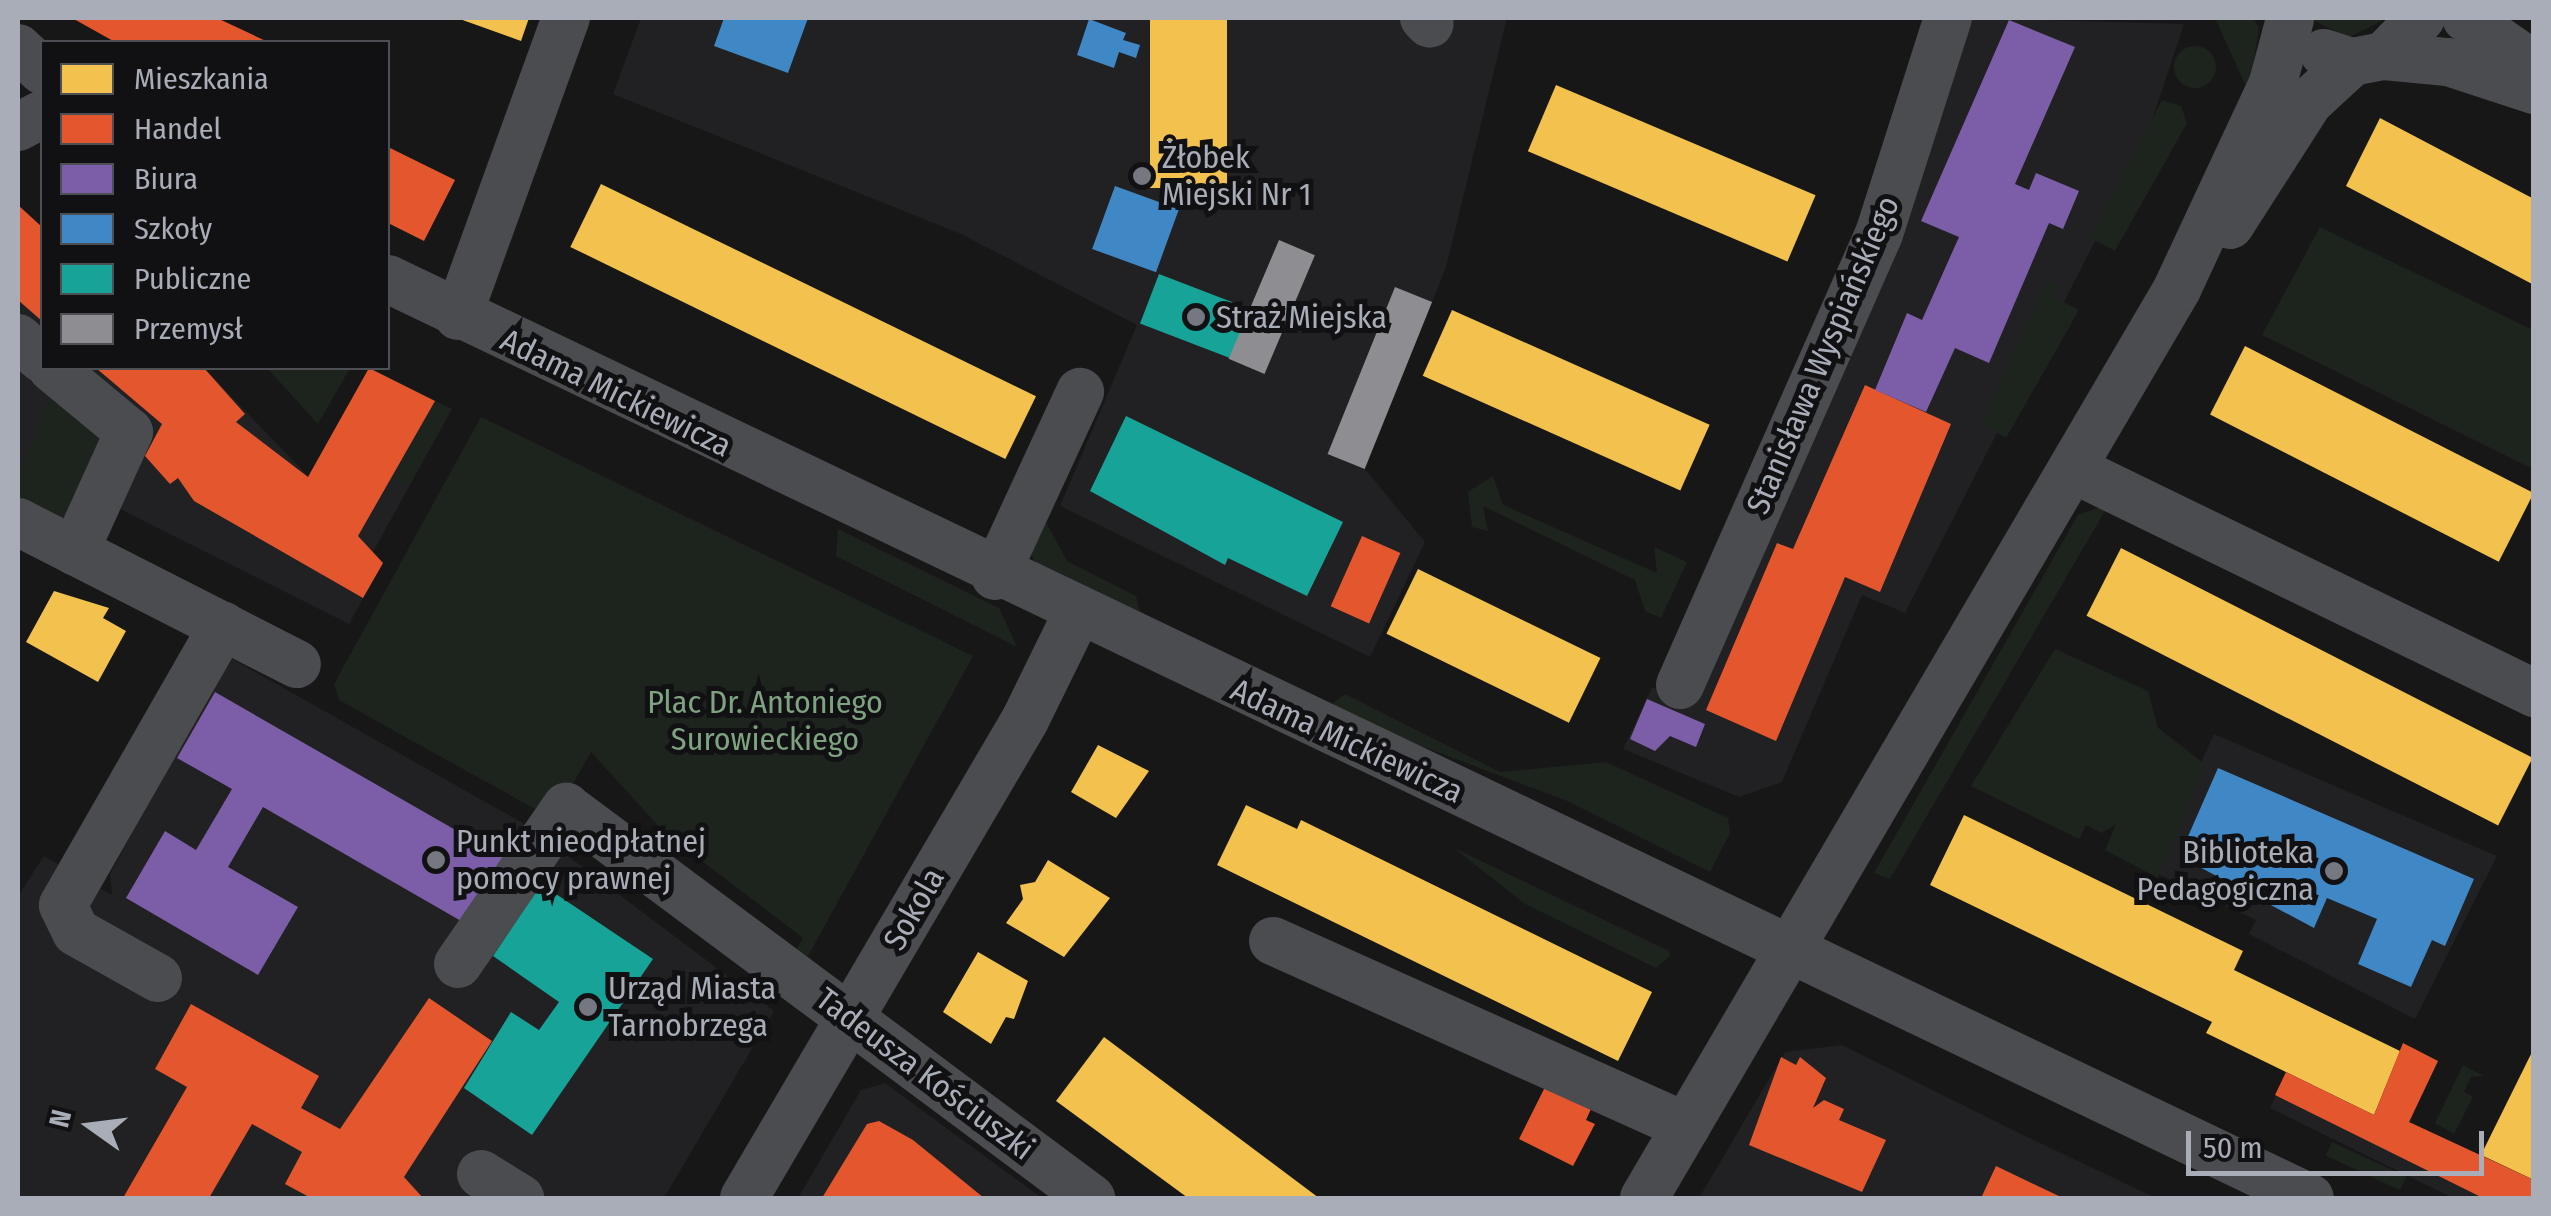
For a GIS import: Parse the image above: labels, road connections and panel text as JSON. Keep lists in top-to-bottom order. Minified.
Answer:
{"streets":{"street":["Stanisława Wyspiańskiego","Adama Mickiewicza","Sokola","Tadeusza Kościuszki"]},"crossings":[["Adama Mickiewicza","Sokola"],["Sokola","Tadeusza Kościuszki"]],"parks":["Plac Dr. Antoniego Surowieckiego"],"places":["Żłobek Miejski Nr 1","Straż Miejska","Punkt nieodpłatnej pomocy prawnej","Biblioteka Pedagogiczna","Urząd Miasta Tarnobrzega"],"legend":["Mieszkania","Handel","Biura","Szkoły","Publiczne","Przemysł"],"scale_bar":"50 m","north":"left"}
